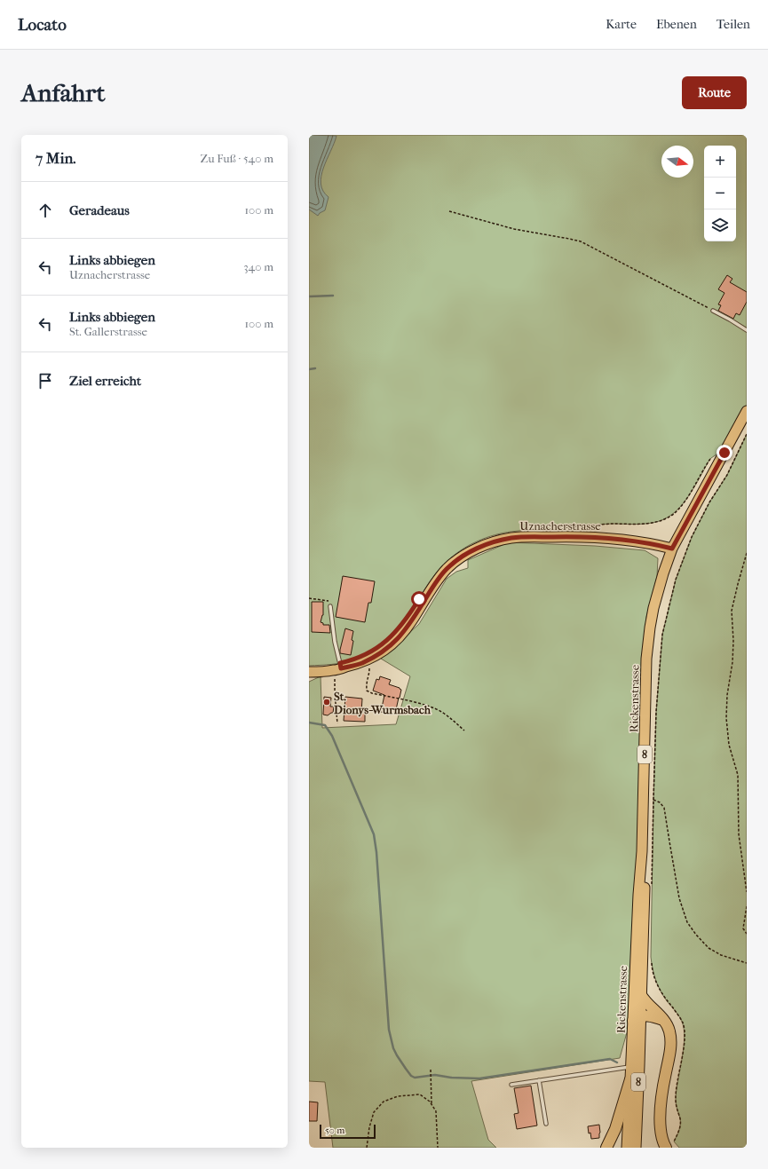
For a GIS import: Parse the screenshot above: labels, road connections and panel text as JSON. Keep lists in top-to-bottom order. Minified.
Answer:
{"streets":{"main road":["Uznacherstrasse","Rickenstrasse","8"]},"crossings":[["Uznacherstrasse","Rickenstrasse"],["Uznacherstrasse","8"],["Rickenstrasse","8"]],"places":["St. Dionys-Wurmsbach"],"scale_bar":"50 m","north":"right","page":{"header":"Locato","nav":["Karte","Ebenen","Teilen"],"buttons":"Route","title":"Anfahrt","heading":["7 Min.","Zu Fuß · 540 m"],"map_buttons":["+","−"],"list":[["Geradeaus","100 m"],["Links abbiegen","Uznacherstrasse","340 m"],["Links abbiegen","St. Gallerstrasse","100 m"],"Ziel erreicht"],"scale":"50 m"}}
